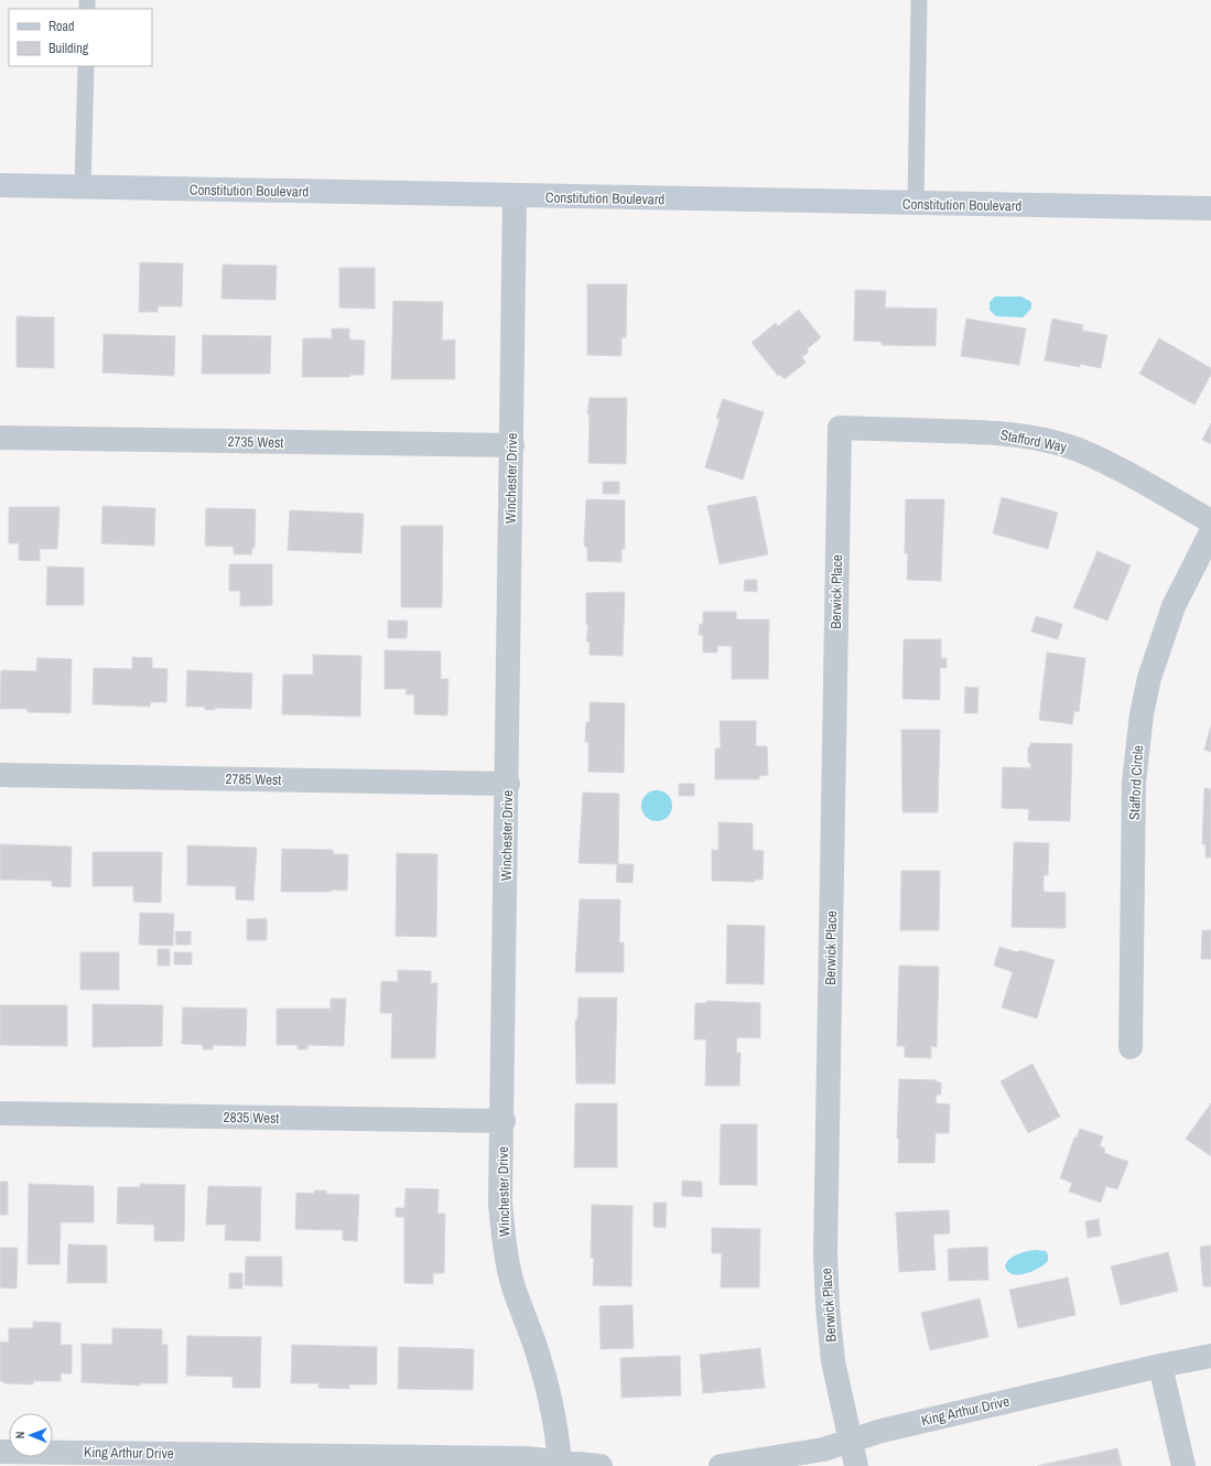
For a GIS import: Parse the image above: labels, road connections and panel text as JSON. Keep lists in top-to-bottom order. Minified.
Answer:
{"streets":{"main road":["Constitution Boulevard"],"street":["Stafford Way","2735 West","Winchester Drive","Berwick Place","2785 West","Stafford Circle","2835 West","King Arthur Drive"]},"crossings":[["Constitution Boulevard","Winchester Drive"],["Stafford Way","Berwick Place"],["2735 West","Winchester Drive"],["Winchester Drive","2785 West"],["Winchester Drive","2835 West"],["Winchester Drive","King Arthur Drive"],["Berwick Place","King Arthur Drive"]],"legend":["Road","Building"],"north":"left"}
